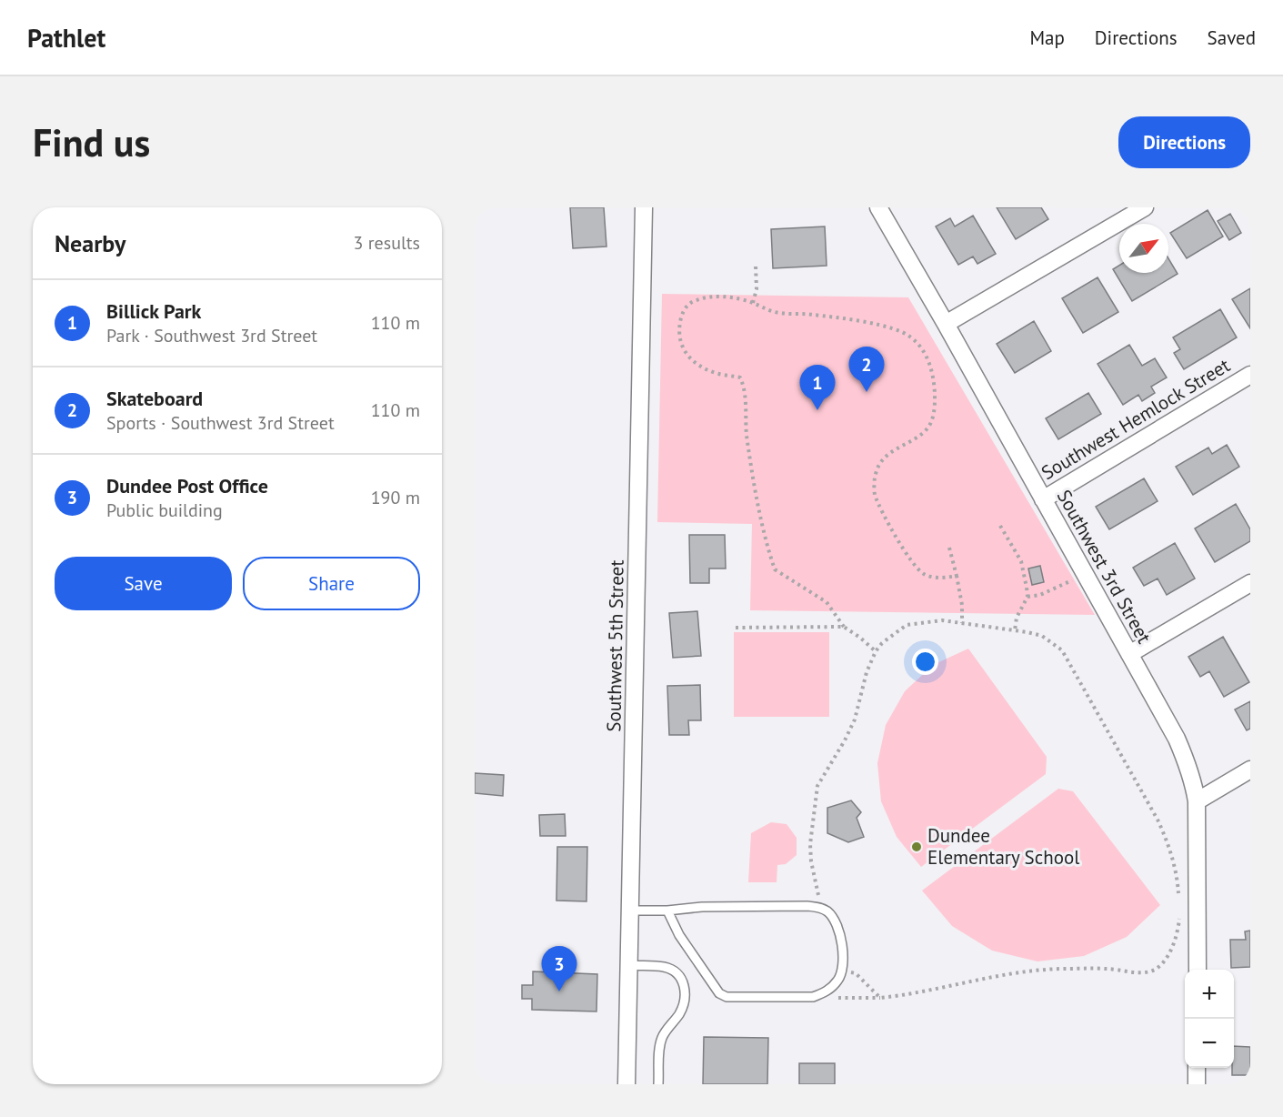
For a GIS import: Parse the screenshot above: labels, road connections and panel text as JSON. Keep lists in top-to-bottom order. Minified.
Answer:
{"streets":{"street":["Southwest Hemlock Street","Southwest 3rd Street","Southwest 5th Street"]},"crossings":[["Southwest Hemlock Street","Southwest 3rd Street"]],"places":["Dundee Elementary School"],"north":"top right","page":{"header":"Pathlet","nav":["Map","Directions","Saved"],"buttons":["Directions",["Save","Share"]],"title":"Find us","heading":["Nearby","3 results"],"list":[{"mark":"1","name":"Billick Park","note":"Park · Southwest 3rd Street","value":"110 m"},{"mark":"2","name":"Skateboard","note":"Sports · Southwest 3rd Street","value":"110 m"},{"mark":"3","name":"Dundee Post Office","note":"Public building","value":"190 m"}],"pins":["2","1","3"],"map_buttons":["+","−"]}}
